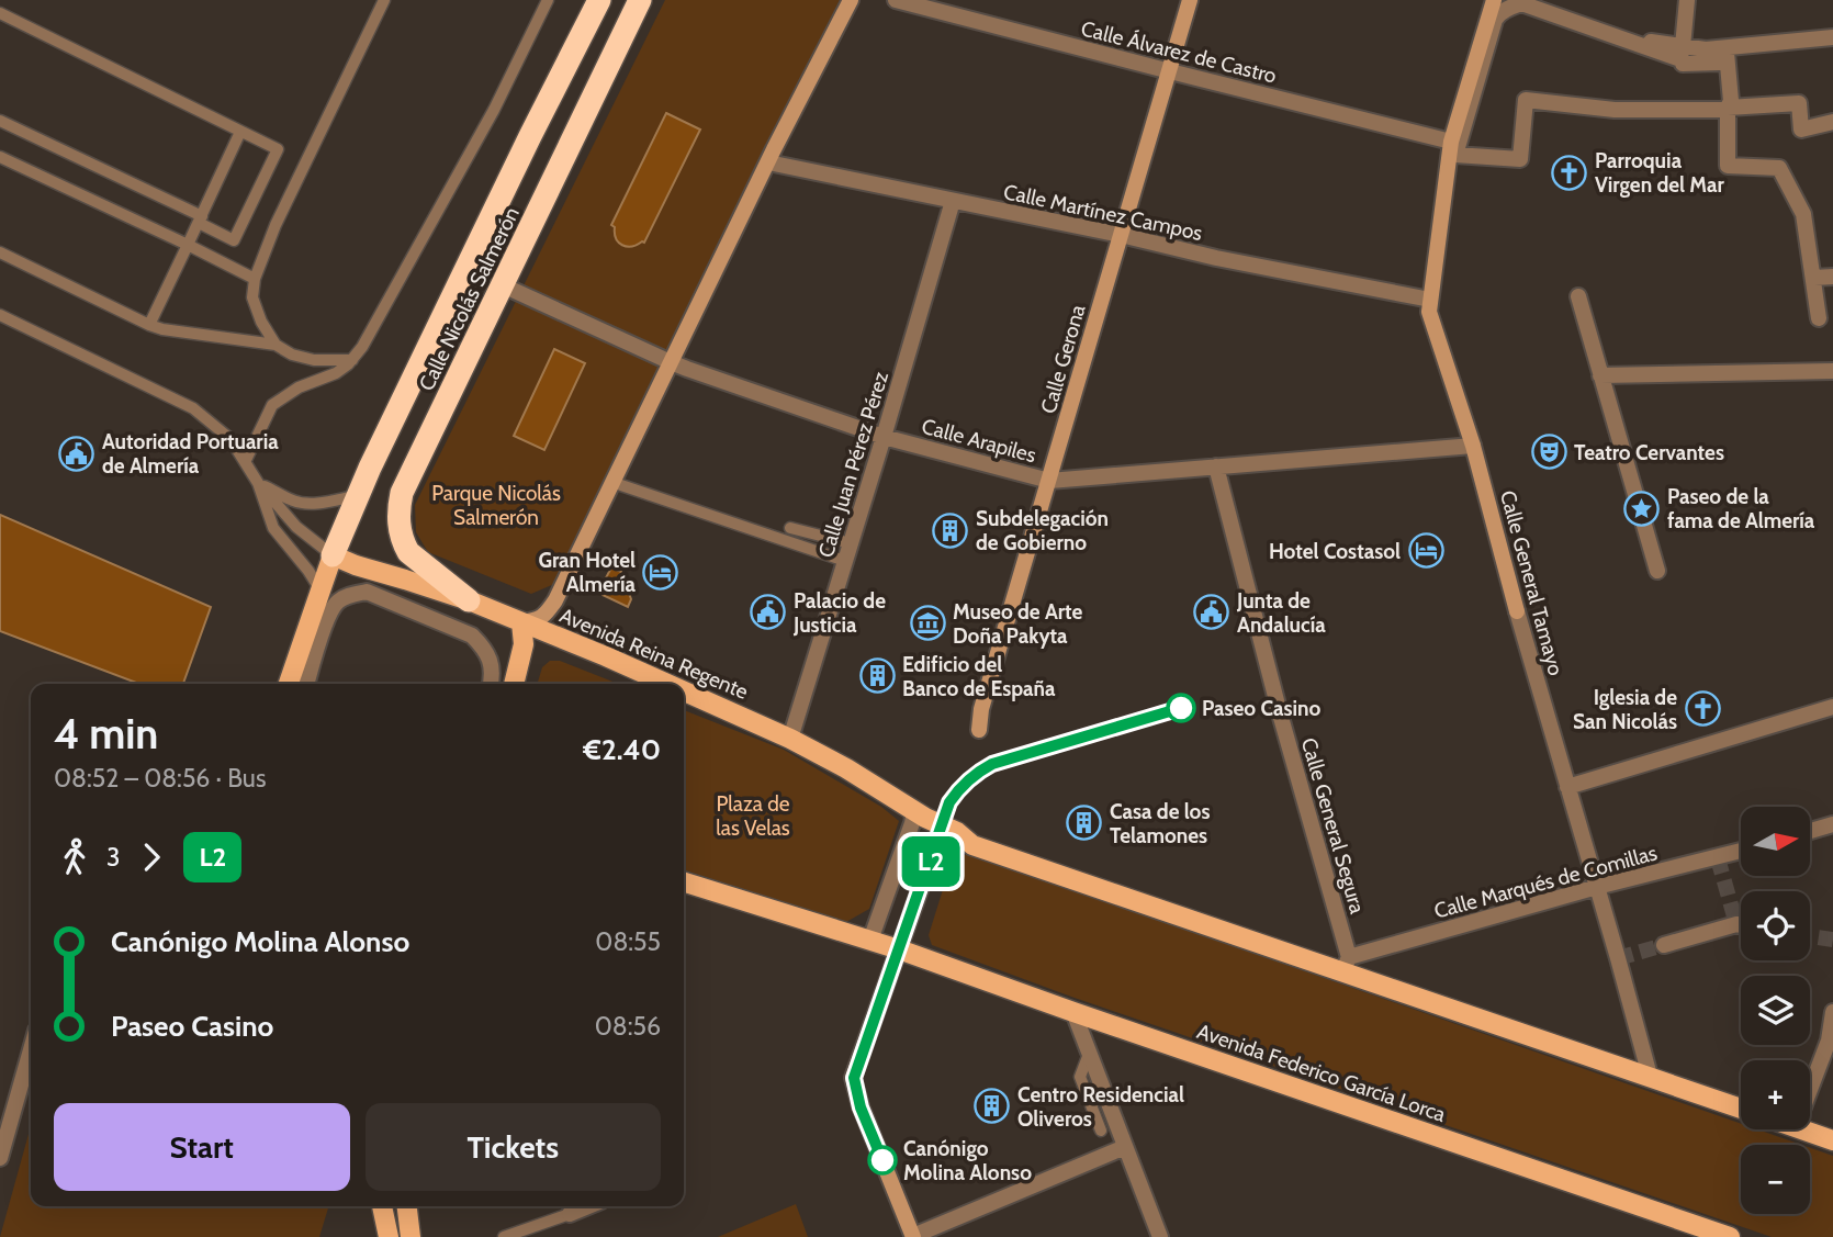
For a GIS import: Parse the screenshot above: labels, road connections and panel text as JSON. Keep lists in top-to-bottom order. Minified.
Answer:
{"streets":{"highway":["Calle Nicolás Salmerón"],"main road":["Avenida Reina Regente","Avenida Federico García Lorca"],"street":["Calle Álvarez de Castro","Calle Martínez Campos","Calle Gerona","Calle Arapiles","Calle Juan Pérez Pérez","Calle General Tamayo","Calle General Segura","Calle Marqués de Comillas"]},"crossings":[["Calle Álvarez de Castro","Calle Gerona"],["Calle Álvarez de Castro","Calle General Tamayo"],["Calle Martínez Campos","Calle Gerona"],["Calle Martínez Campos","Calle Juan Pérez Pérez"],["Calle Martínez Campos","Calle General Tamayo"],["Calle Nicolás Salmerón","Calle Arapiles"],["Calle Nicolás Salmerón","Avenida Reina Regente"],["Calle Gerona","Calle Arapiles"],["Calle Arapiles","Calle Juan Pérez Pérez"],["Calle Arapiles","Calle General Tamayo"],["Calle Arapiles","Calle General Segura"],["Calle Juan Pérez Pérez","Avenida Reina Regente"],["Calle General Tamayo","Calle Marqués de Comillas"],["Calle General Segura","Calle Marqués de Comillas"]],"parks":["Parque Nicolás Salmerón","Plaza de las Velas"],"places":{"church":["Parroquia Virgen del Mar","Iglesia de San Nicolás"],"theatre":["Teatro Cervantes"],"public building":["Autoridad Portuaria de Almería","Palacio de Justicia","Junta de Andalucía"],"place":["Paseo de la fama de Almería"],"building":["Subdelegación de Gobierno","Edificio del Banco de España","Casa de los Telamones","Centro Residencial Oliveros"],"hotel":["Hotel Costasol","Gran Hotel Almería"],"museum":["Museo de Arte Doña Pakyta"],"other":["Paseo Casino","Canónigo Molina Alonso"]},"lines":["bus line L2"],"north":"right","page":{"on_map":"L2","heading":["4 min","08:52 – 08:56 · Bus","€2.40"],"map_buttons":["+","−"],"legs":["3","L2"],"list":[{"name":"Canónigo Molina Alonso","value":"08:55"},{"name":"Paseo Casino","value":"08:56"}],"buttons":["Start","Tickets"]}}
